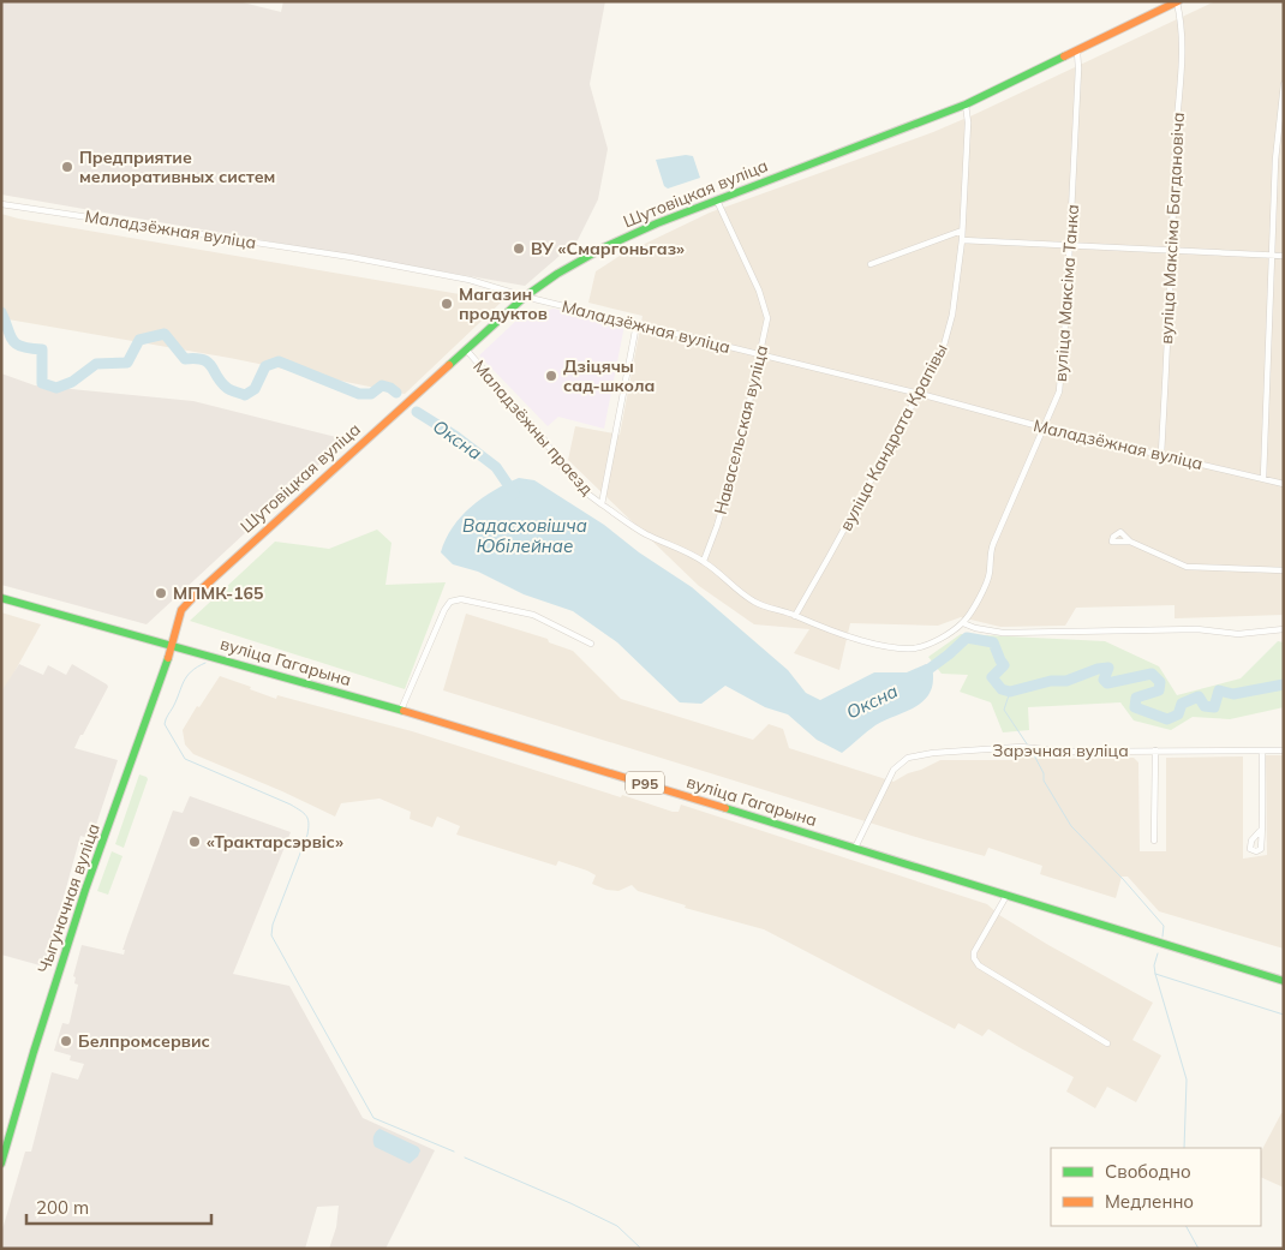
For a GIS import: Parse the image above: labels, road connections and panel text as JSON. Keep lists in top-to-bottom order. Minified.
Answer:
{"streets":{"main road":["Шутовіцкая вуліца","вуліца Гагарына","Р95","Чыгуначная вуліца"],"street":["вуліца Максіма Багдановіча","Маладзёжная вуліца","вуліца Максіма Танка","Маладзёжны праезд","Навасельская вуліца","вуліца Кандрата Крапівы","Зарэчная вуліца"]},"crossings":[["Шутовіцкая вуліца","вуліца Максіма Багдановіча"],["Шутовіцкая вуліца","Маладзёжная вуліца"],["Шутовіцкая вуліца","вуліца Максіма Танка"],["Шутовіцкая вуліца","Маладзёжны праезд"],["Шутовіцкая вуліца","Навасельская вуліца"],["Шутовіцкая вуліца","вуліца Кандрата Крапівы"],["Шутовіцкая вуліца","вуліца Гагарына"],["Шутовіцкая вуліца","Чыгуначная вуліца"],["вуліца Максіма Багдановіча","Маладзёжная вуліца"],["Маладзёжная вуліца","вуліца Максіма Танка"],["Маладзёжная вуліца","Маладзёжны праезд"],["Маладзёжная вуліца","Навасельская вуліца"],["Маладзёжная вуліца","вуліца Кандрата Крапівы"],["Маладзёжны праезд","Навасельская вуліца"],["вуліца Гагарына","Зарэчная вуліца"],["вуліца Гагарына","Чыгуначная вуліца"]],"water":["Оксна","Вадасховішча Юбілейнае"],"places":["Предприятие мелиоративных систем","ВУ «Смаргоньгаз»","Магазин продуктов","Дзіцячы сад-школа","МПМК-165","«Трактарсэрвіс»","Белпромсервис"],"legend":["Свободно","Медленно"],"scale_bar":"200 m"}
